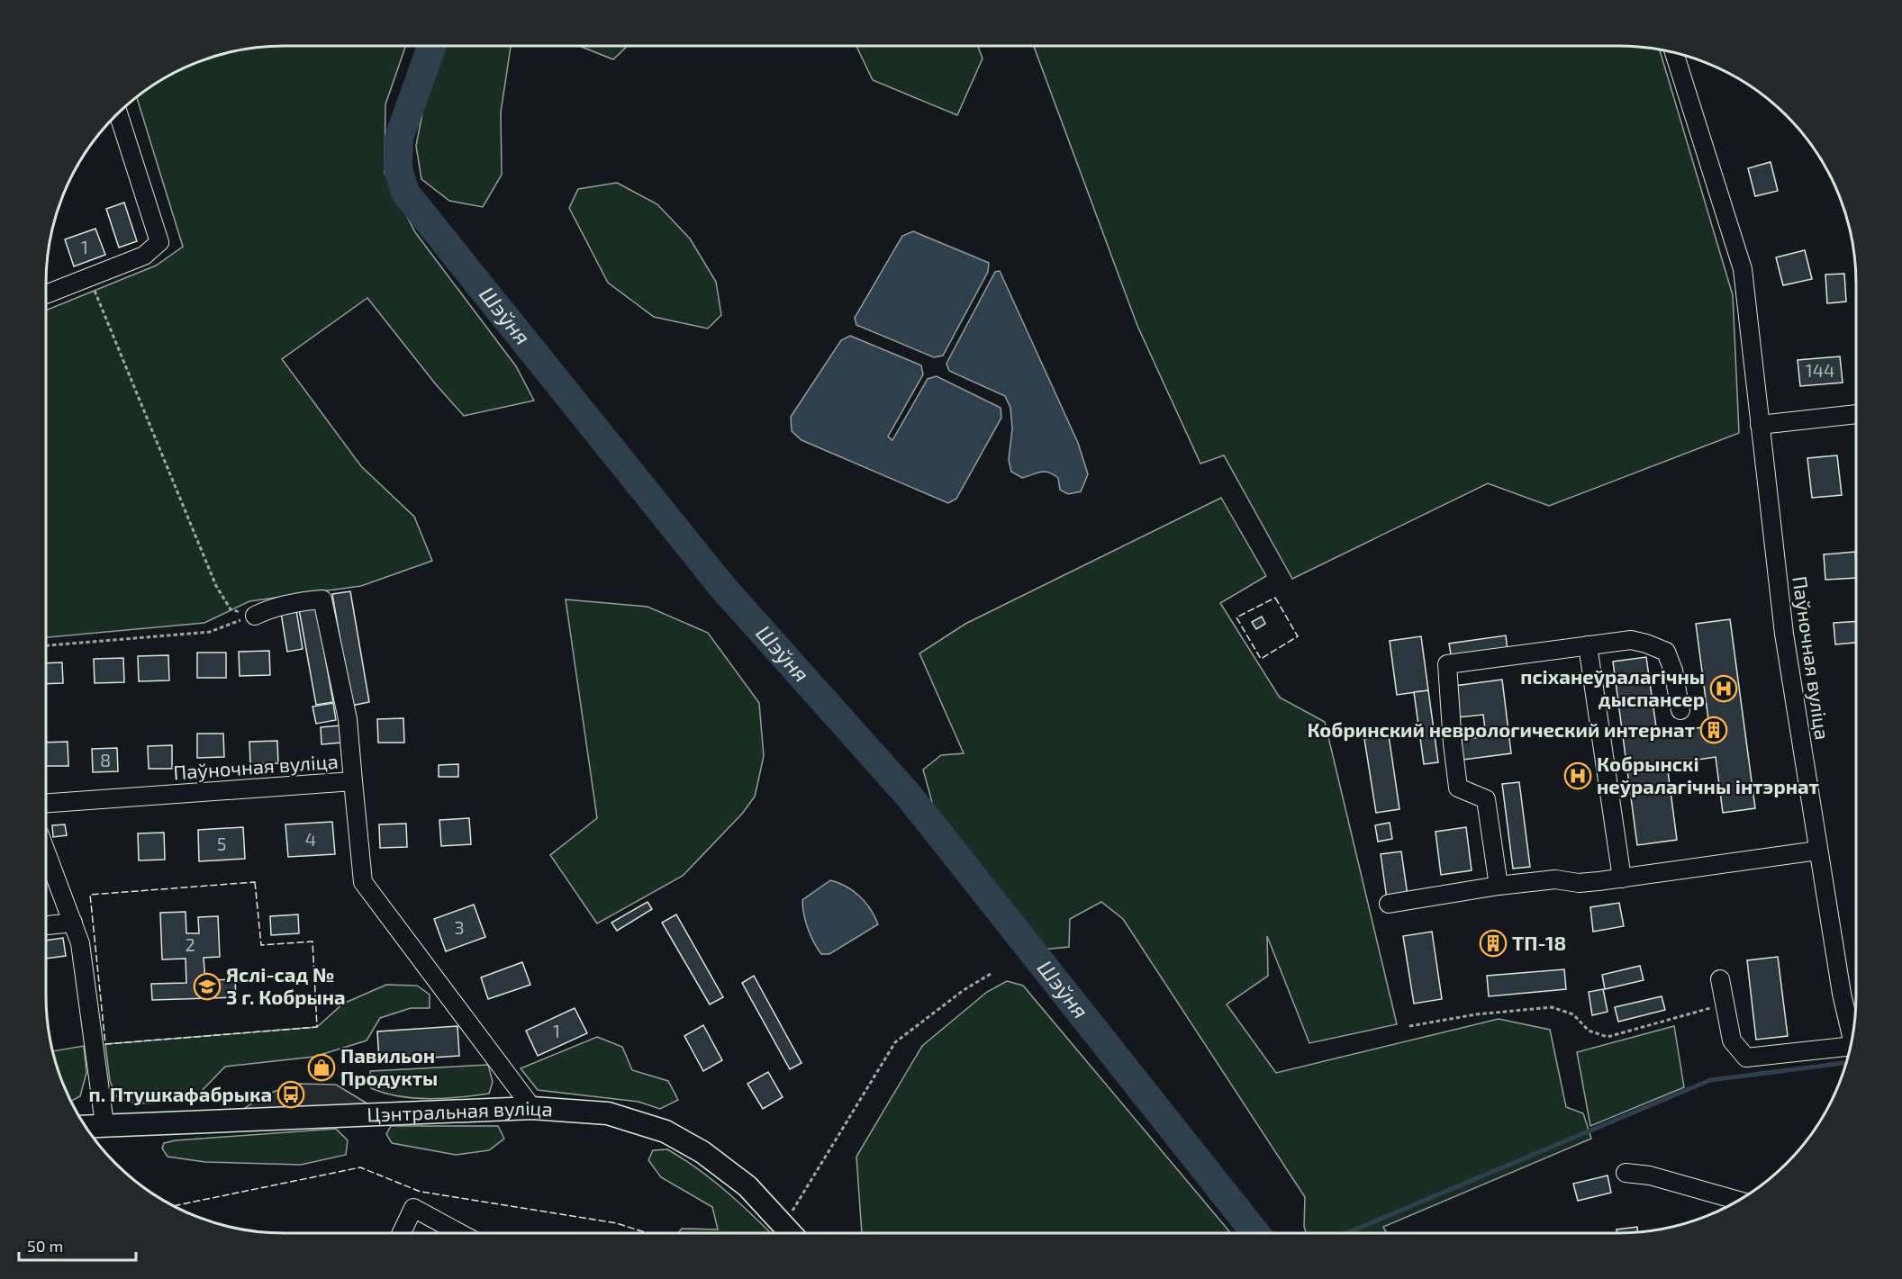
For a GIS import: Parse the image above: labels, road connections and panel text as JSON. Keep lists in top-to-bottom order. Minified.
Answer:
{"streets":{"main road":["Цэнтральная вуліца"],"street":["Паўночная вуліца"]},"crossings":[["Паўночная вуліца","Цэнтральная вуліца"]],"water":["Шэўня"],"places":{"hospital":["псіханеўралагічны дыспансер","Кобрынскі неўралагічны інтэрнат"],"building":["Кобринский неврологический интернат","ТП-18"],"school or university":["Яслі-сад № 3 г. Кобрына"],"shop":["Павильон Продукты"],"bus stop":["п. Птушкафабрыка"]},"house_numbers":["1","144","8","4","5","3","2","1"],"scale_bar":"50 m"}
